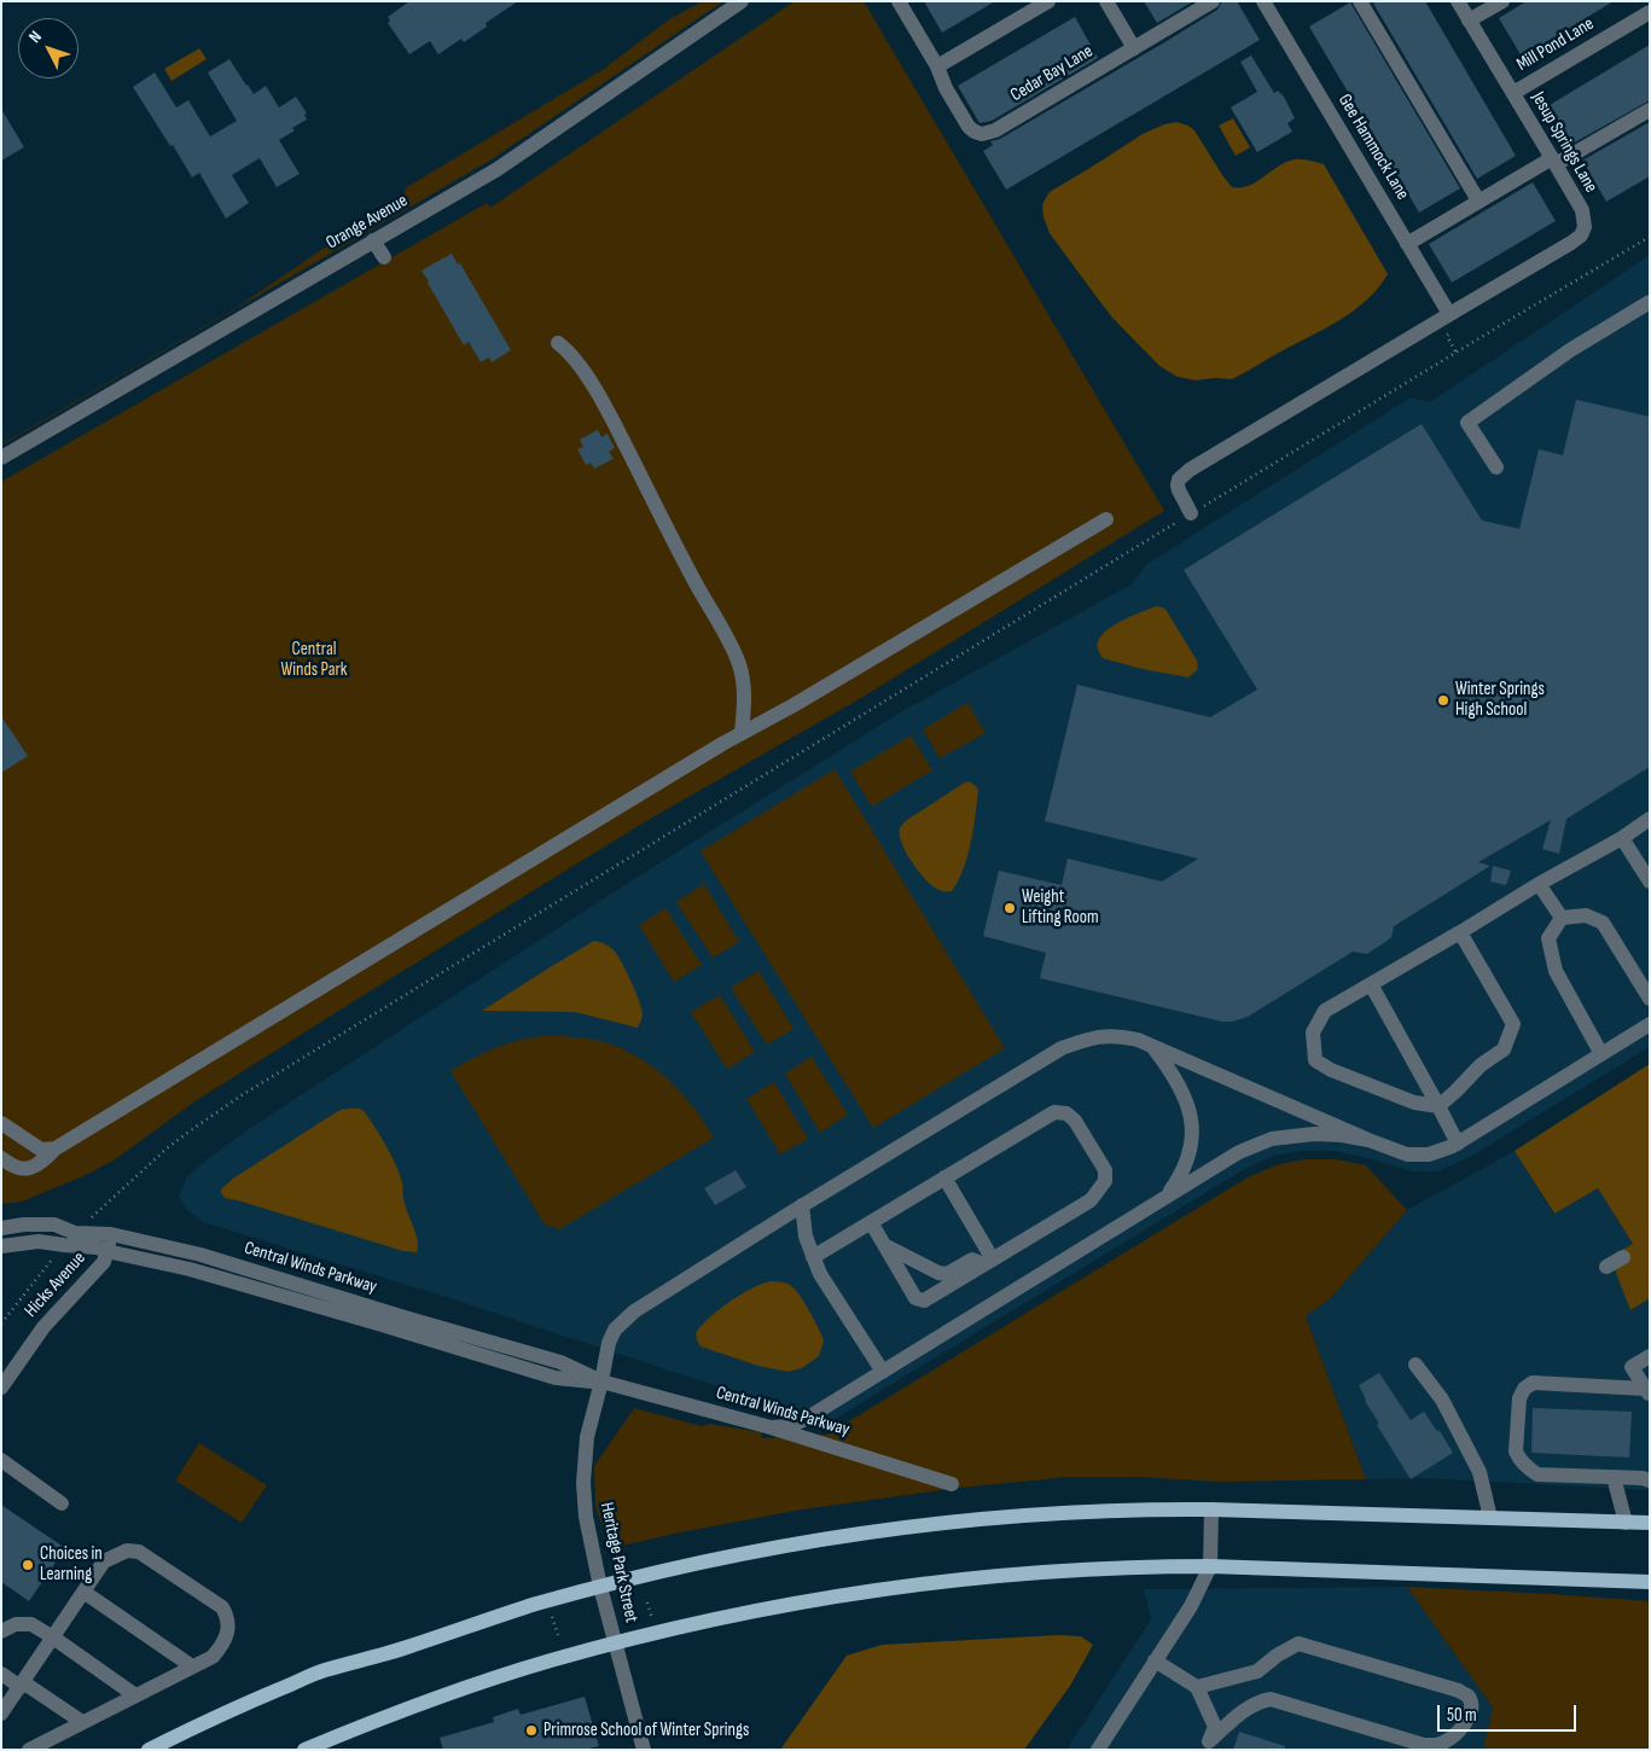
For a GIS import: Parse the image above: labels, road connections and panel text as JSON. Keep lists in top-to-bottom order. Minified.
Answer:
{"streets":{"street":["Mill Pond Lane","Cedar Bay Lane","Jesup Springs Lane","Gee Hammock Lane","Orange Avenue","Central Winds Parkway","Hicks Avenue","Heritage Park Street"]},"crossings":[["Mill Pond Lane","Jesup Springs Lane"],["Jesup Springs Lane","Gee Hammock Lane"],["Central Winds Parkway","Hicks Avenue"],["Central Winds Parkway","Heritage Park Street"]],"parks":["Central Winds Park"],"places":["Winter Springs High School","Weight Lifting Room","Choices in Learning","Primrose School of Winter Springs"],"scale_bar":"50 m","north":"top left"}
